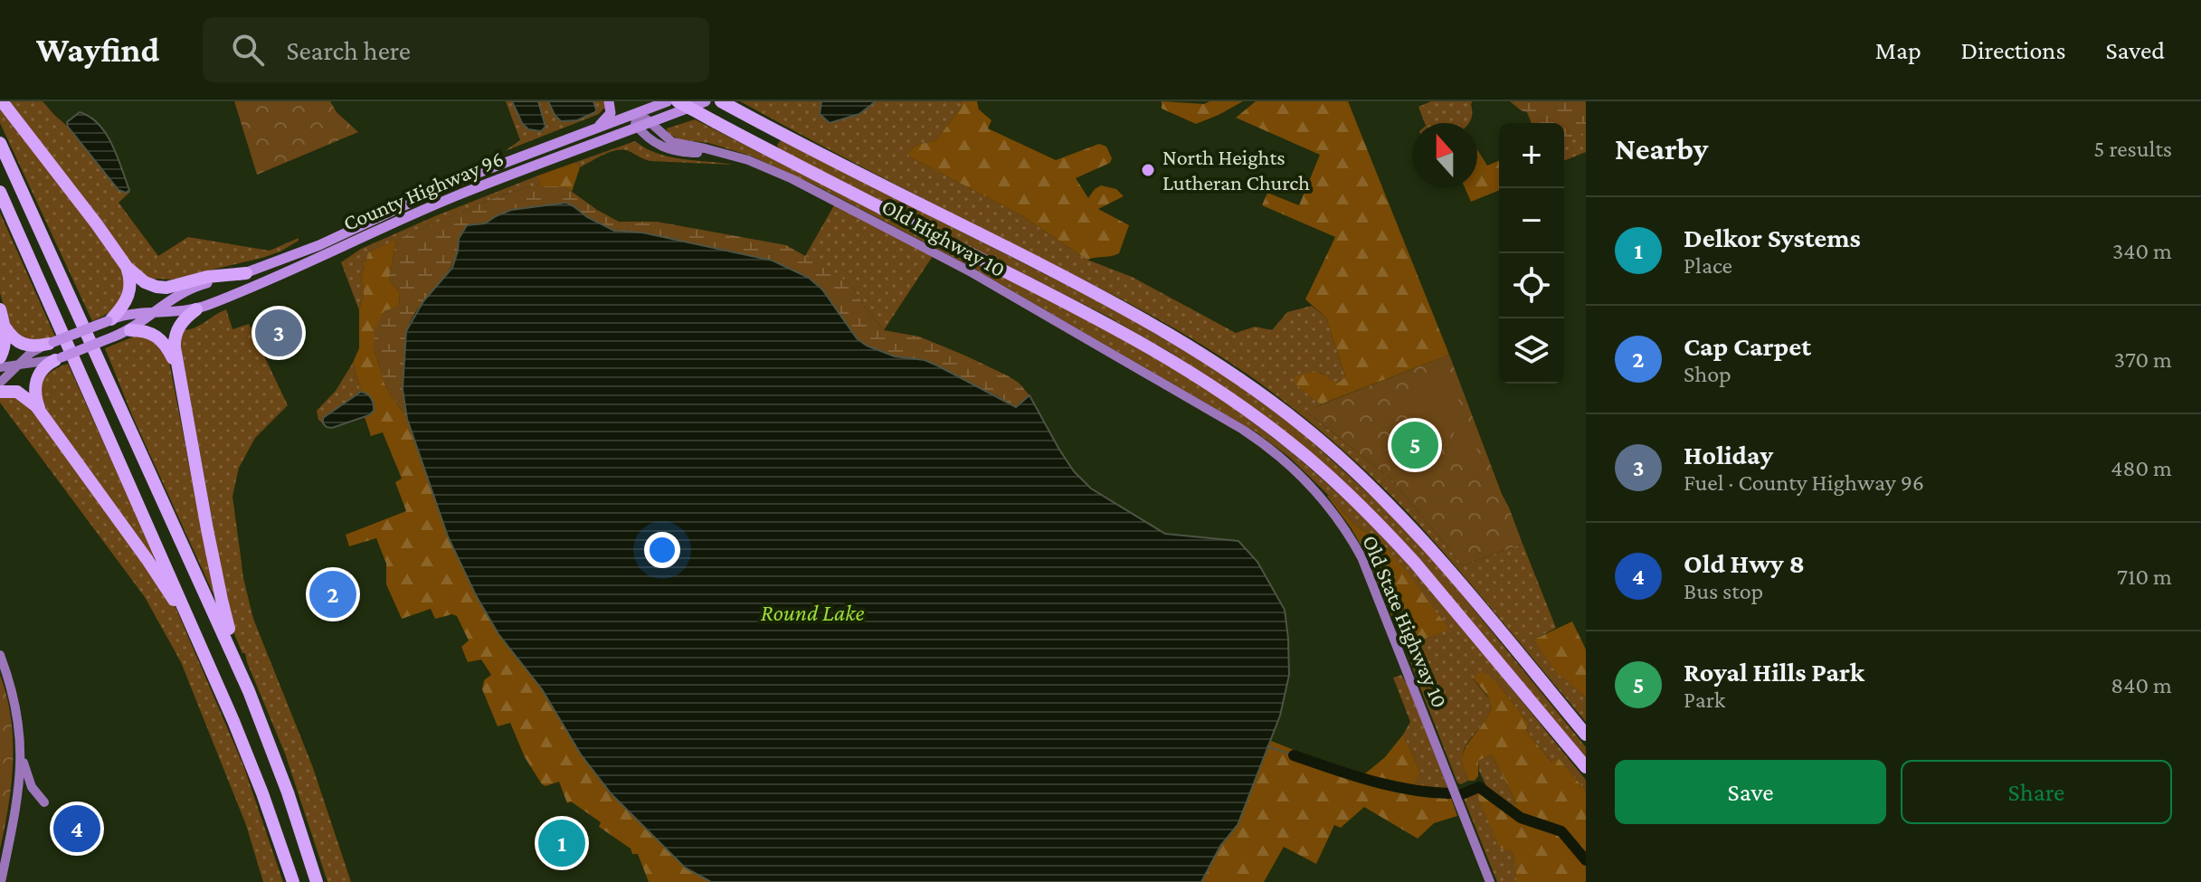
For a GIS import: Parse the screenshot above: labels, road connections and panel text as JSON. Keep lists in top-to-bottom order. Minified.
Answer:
{"streets":{"main road":["County Highway 96"],"street":["Old Highway 10","Old State Highway 10"]},"crossings":[["County Highway 96","Old Highway 10"],["Old Highway 10","Old State Highway 10"]],"water":["Round Lake"],"places":["North Heights Lutheran Church"],"north":"top","page":{"header":"Wayfind","search":"Search here","nav":["Map","Directions","Saved"],"heading":["Nearby","5 results"],"map_buttons":["+","−"],"list":[{"mark":"1","name":"Delkor Systems","note":"Place","value":"340 m"},{"mark":"2","name":"Cap Carpet","note":"Shop","value":"370 m"},{"mark":"3","name":"Holiday","note":"Fuel · County Highway 96","value":"480 m"},{"mark":"4","name":"Old Hwy 8","note":"Bus stop","value":"710 m"},{"mark":"5","name":"Royal Hills Park","note":"Park","value":"840 m"}],"pins":["3","5","2","4","1"],"buttons":["Save","Share"]}}
